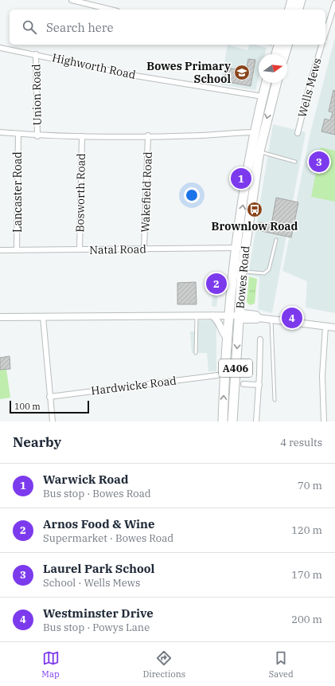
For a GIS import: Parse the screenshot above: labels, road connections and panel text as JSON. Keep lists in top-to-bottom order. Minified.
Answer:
{"streets":{"highway":["Bowes Road","A406"],"street":["Highworth Road","Wells Mews","Union Road","Lancaster Road","Wakefield Road","Bosworth Road","Natal Road","Hardwicke Road"]},"crossings":[["Highworth Road","Union Road"],["Highworth Road","Bowes Road"],["Lancaster Road","Natal Road"],["Wakefield Road","Natal Road"],["Bosworth Road","Natal Road"],["Natal Road","Bowes Road"],["Bowes Road","A406"],["A406","Hardwicke Road"]],"places":{"school or university":["Bowes Primary School"],"bus stop":["Brownlow Road"]},"scale_bar":"100 m","north":"right","page":{"search":"Search here","pins":["3","1","2","4"],"scale":"100 m","heading":["Nearby","4 results"],"list":[{"mark":"1","name":"Warwick Road","note":"Bus stop · Bowes Road","value":"70 m"},{"mark":"2","name":"Arnos Food & Wine","note":"Supermarket · Bowes Road","value":"120 m"},{"mark":"3","name":"Laurel Park School","note":"School · Wells Mews","value":"170 m"},{"mark":"4","name":"Westminster Drive","note":"Bus stop · Powys Lane","value":"200 m"}],"nav":["Map","Directions","Saved"]}}
